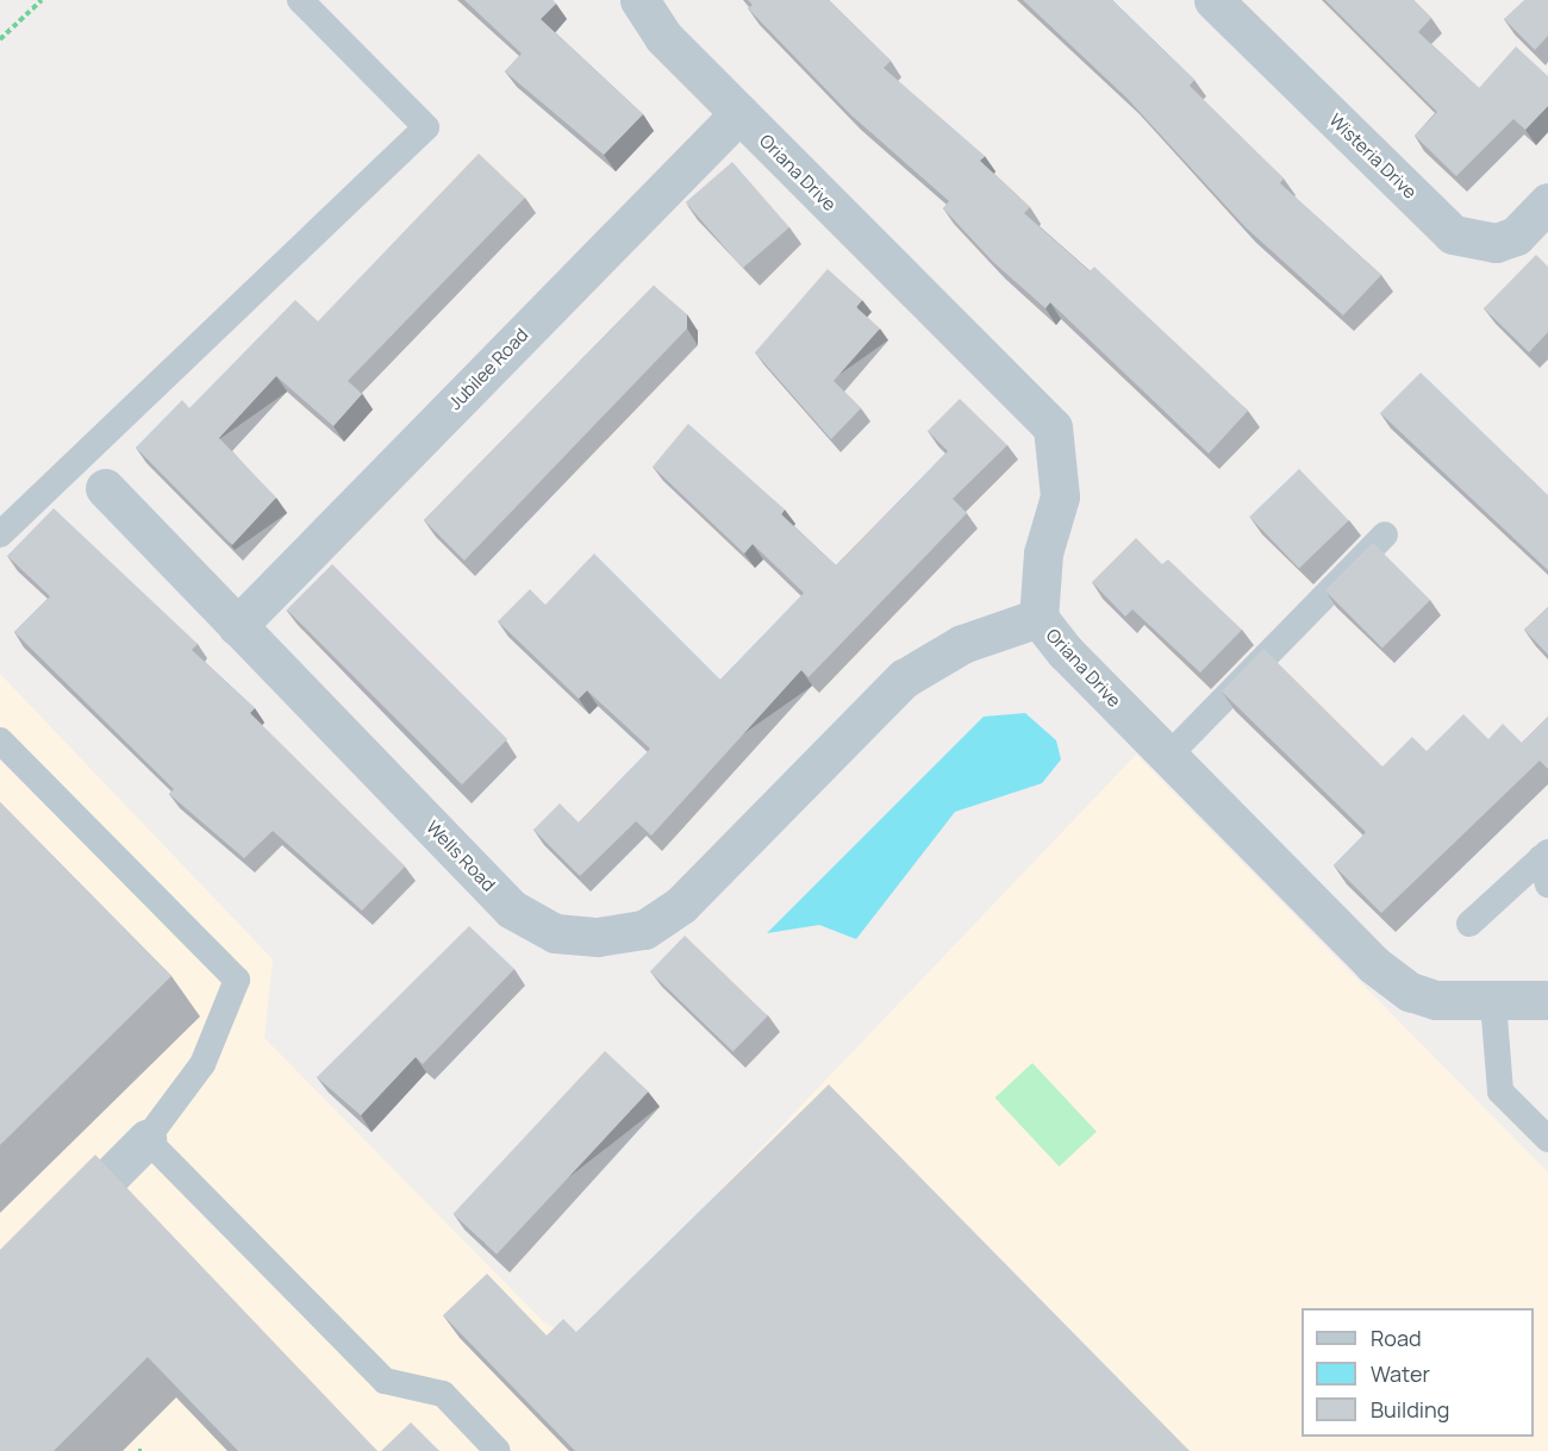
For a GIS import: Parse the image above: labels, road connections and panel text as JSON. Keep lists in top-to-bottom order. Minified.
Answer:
{"streets":{"street":["Wisteria Drive","Oriana Drive","Jubilee Road","Wells Road"]},"crossings":[["Oriana Drive","Jubilee Road"],["Oriana Drive","Wells Road"],["Jubilee Road","Wells Road"]],"legend":["Road","Water","Building"]}
